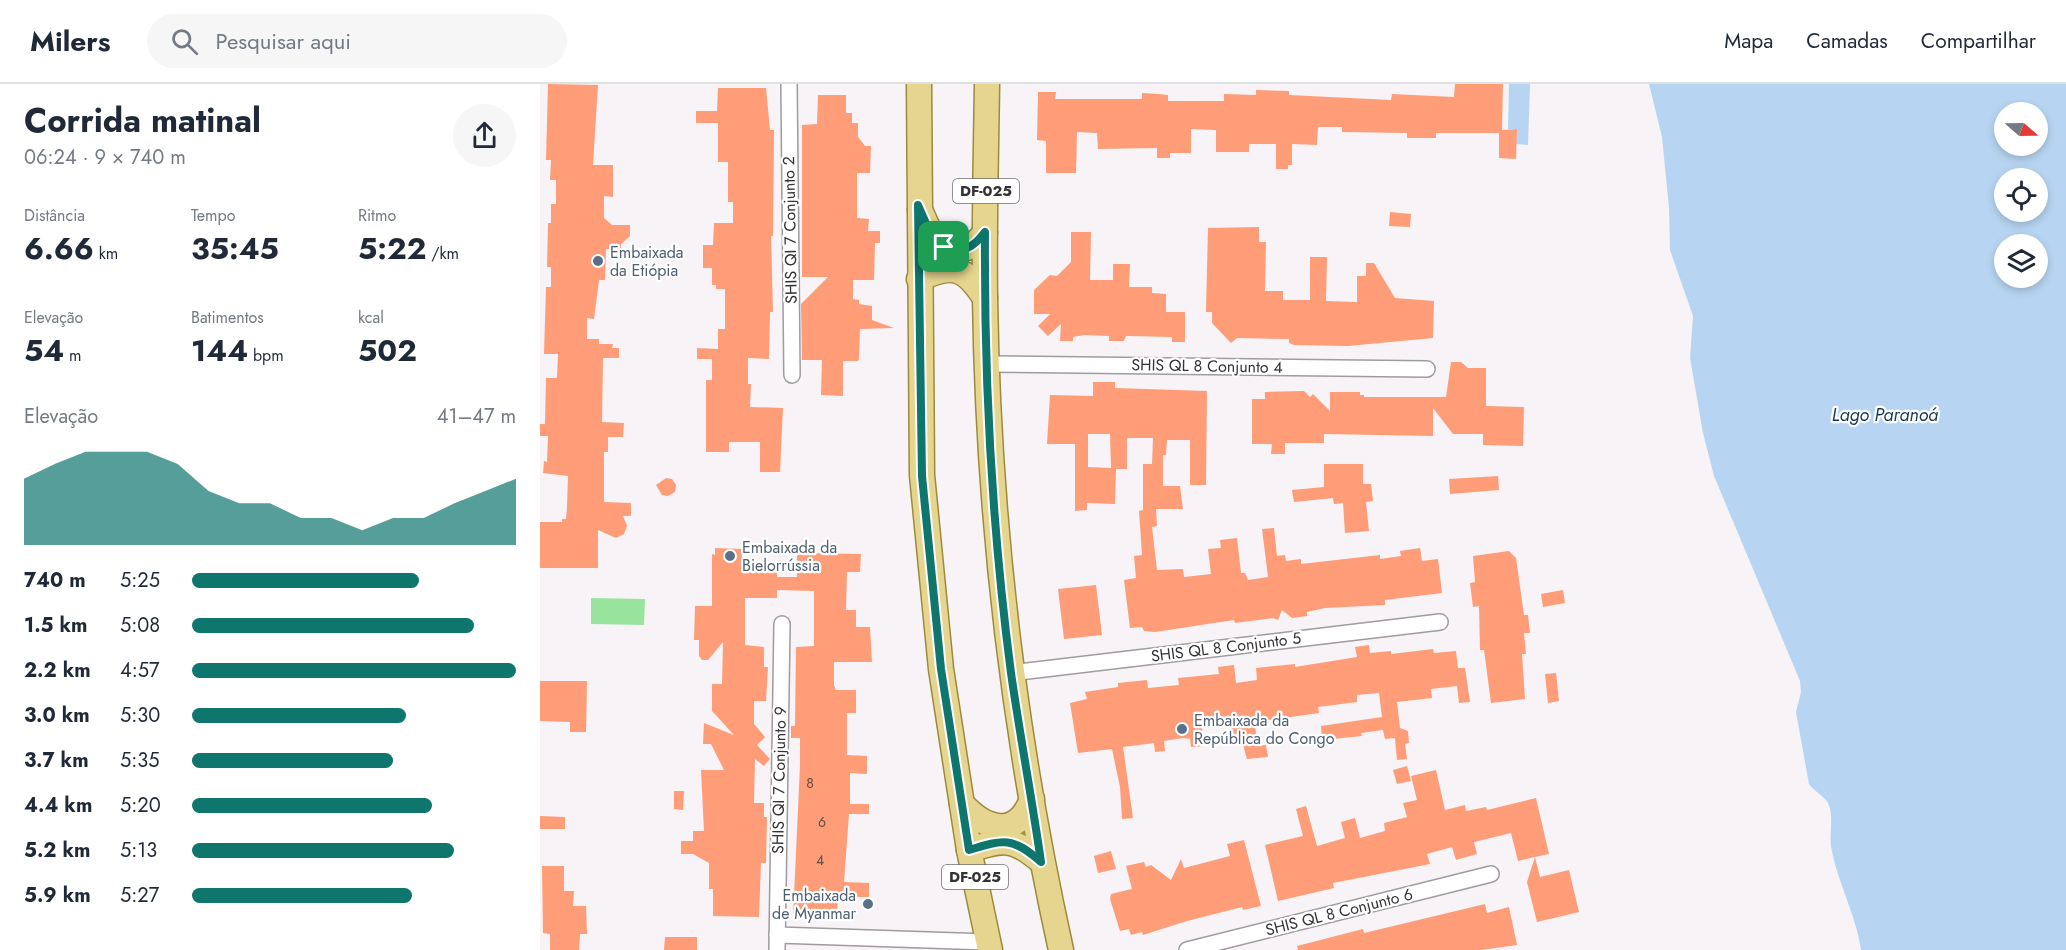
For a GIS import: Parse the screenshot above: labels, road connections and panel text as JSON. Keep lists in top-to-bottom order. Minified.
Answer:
{"streets":{"main road":["DF-025"],"street":["SHIS QI 7 Conjunto 2","SHIS QL 8 Conjunto 4","SHIS QL 8 Conjunto 5","SHIS QI 7 Conjunto 9","SHIS QL 8 Conjunto 6"]},"crossings":[["DF-025","SHIS QL 8 Conjunto 4"],["DF-025","SHIS QL 8 Conjunto 5"]],"water":["Lago Paranoá"],"places":["Embaixada da Etiópia","Embaixada da Bielorrússia","Embaixada da República do Congo","Embaixada de Myanmar"],"house_numbers":["8","6","4"],"north":"right","page":{"header":"Milers","search":"Pesquisar aqui","nav":["Mapa","Camadas","Compartilhar"],"heading":["Corrida matinal","06:24 · 9 × 740 m"],"stats":[["Distância","6.66 km"],["Tempo","35:45"],["Ritmo","5:22 /km"],["Elevação","54 m"],["Batimentos","144 bpm"],["kcal","502"]],"chart":["Elevação","41–47 m"],"list":[{"name":"740 m","note":"5:25"},{"name":"1.5 km","note":"5:08"},{"name":"2.2 km","note":"4:57"},{"name":"3.0 km","note":"5:30"},{"name":"3.7 km","note":"5:35"},{"name":"4.4 km","note":"5:20"},{"name":"5.2 km","note":"5:13"},{"name":"5.9 km","note":"5:27"}]}}
